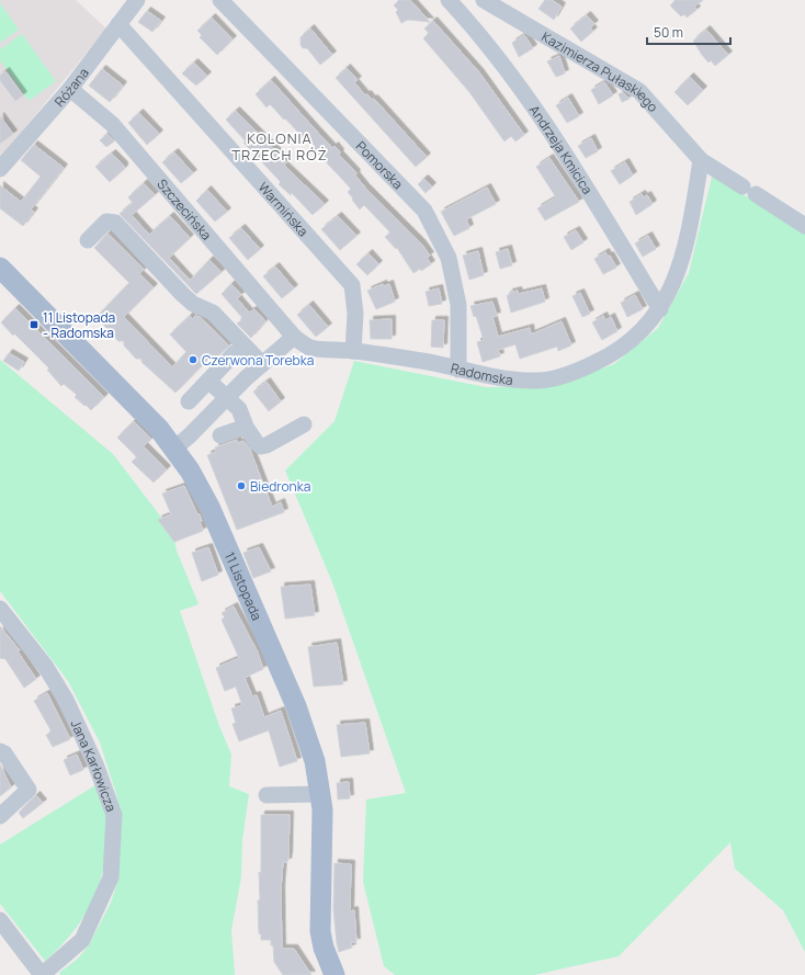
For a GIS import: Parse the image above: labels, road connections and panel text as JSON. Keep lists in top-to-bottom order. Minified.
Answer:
{"streets":{"main road":["11 Listopada"],"street":["Kazimierza Pułaskiego","Różana","Andrzeja Kmicica","Pomorska","Warmińska","Szczecińska","Radomska","Jana Karłowicza"]},"crossings":[["Kazimierza Pułaskiego","Radomska"],["Różana","Warmińska"],["Różana","Szczecińska"],["Andrzeja Kmicica","Radomska"],["Pomorska","Radomska"],["Warmińska","Radomska"],["Szczecińska","Radomska"]],"districts":["KOLONIA TRZECH RÓŻ"],"places":{"transit":["11 Listopada - Radomska"],"other":["Czerwona Torebka","Biedronka"]},"scale_bar":"50 m"}
